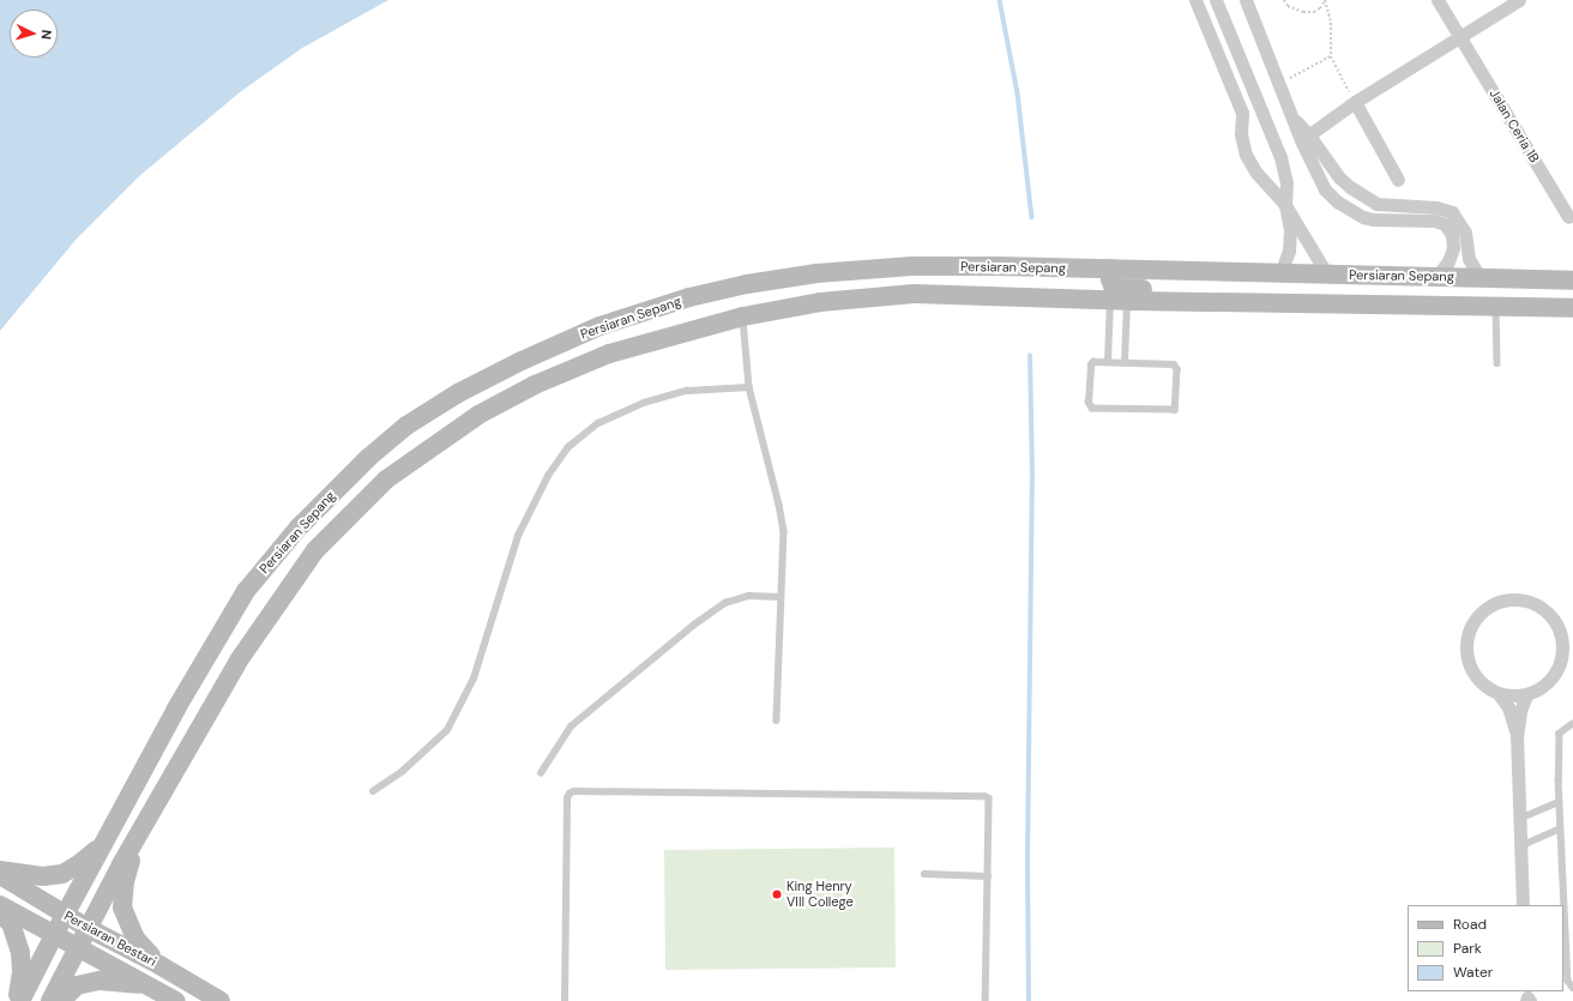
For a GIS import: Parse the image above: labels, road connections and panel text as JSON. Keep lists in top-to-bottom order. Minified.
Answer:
{"streets":{"street":["Jalan Ceria 1B","Persiaran Sepang","Persiaran Bestari"]},"crossings":[["Persiaran Sepang","Persiaran Bestari"]],"places":["King Henry VIII College"],"legend":["Road","Park","Water"],"north":"right"}
